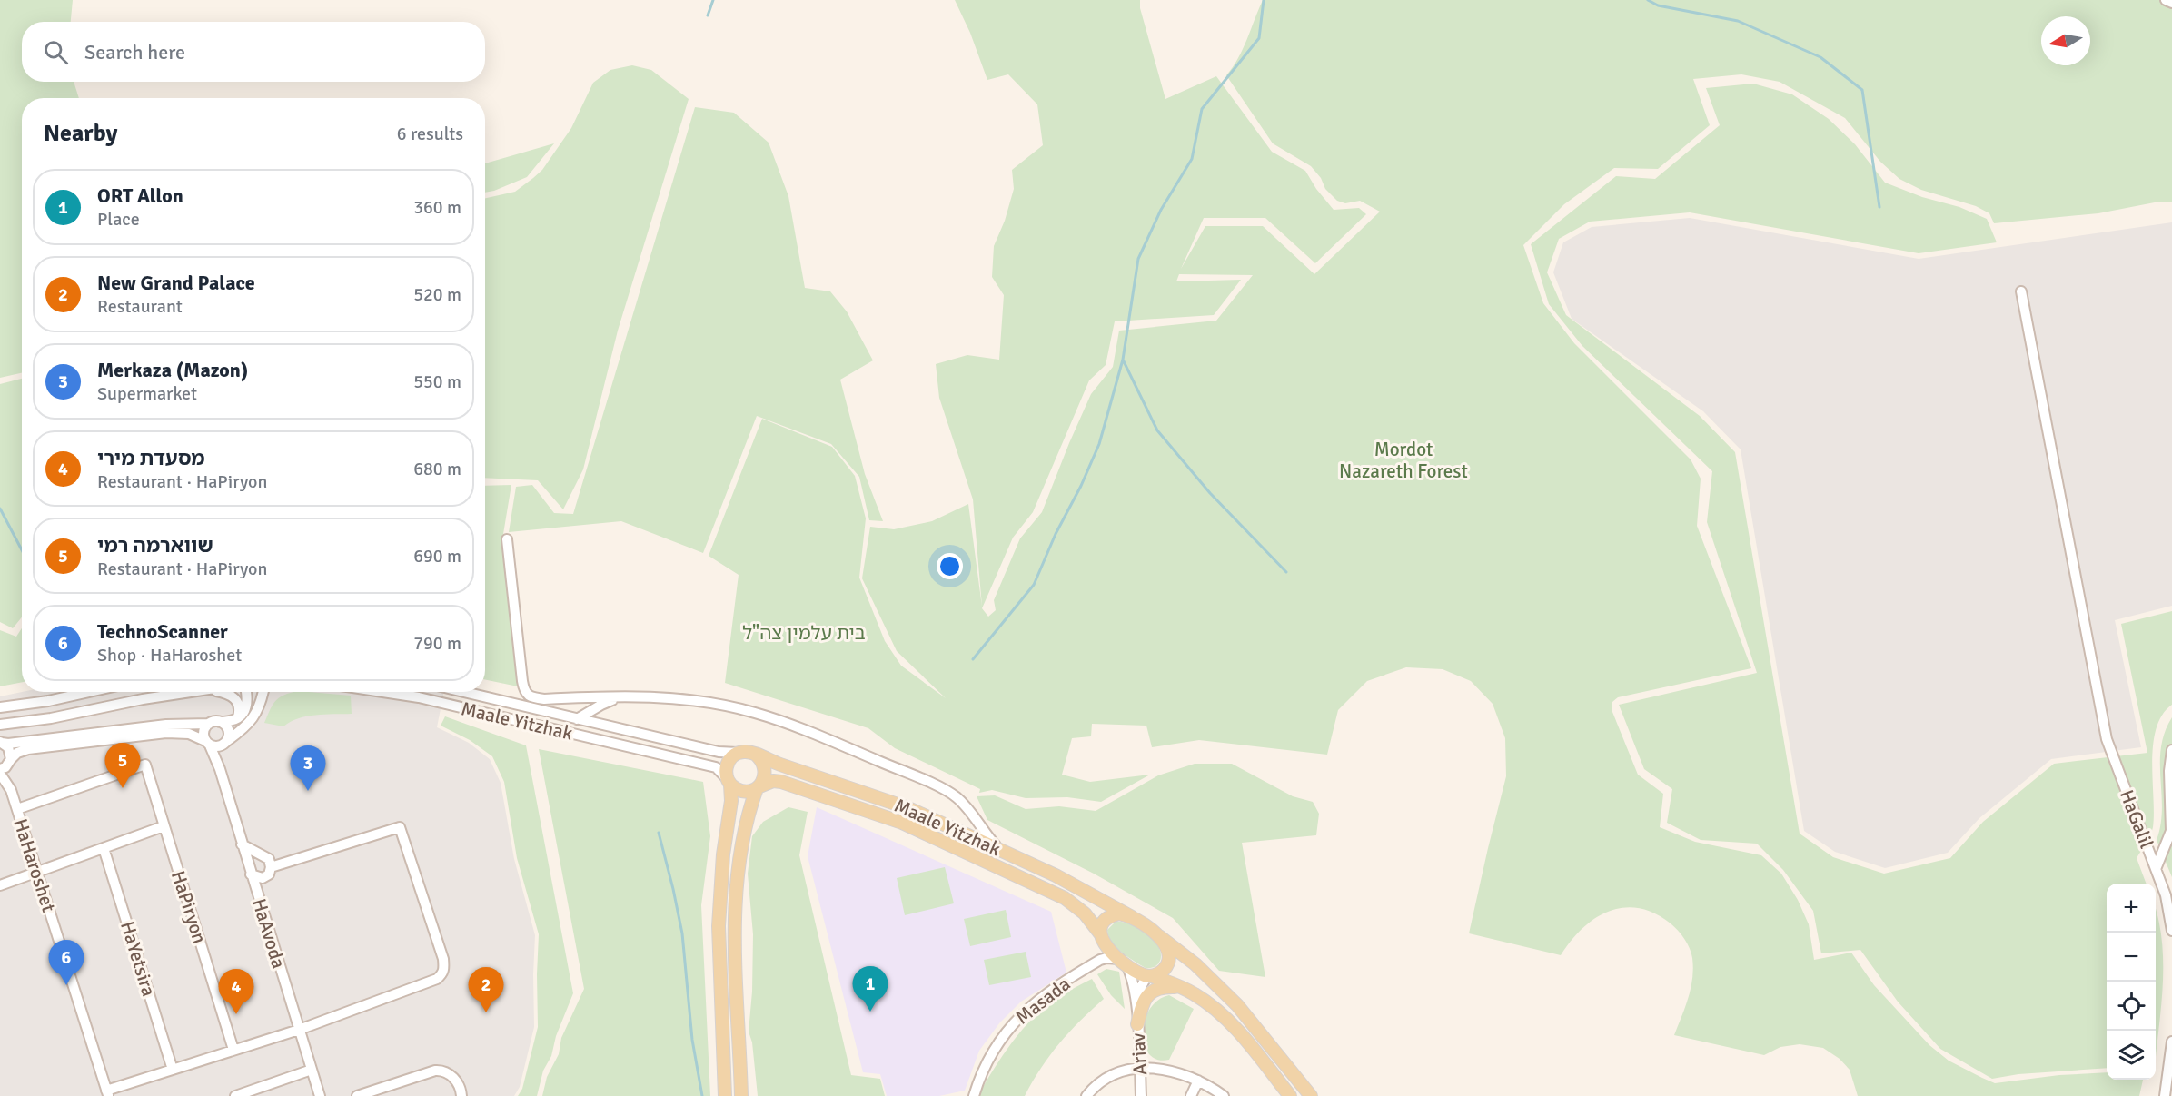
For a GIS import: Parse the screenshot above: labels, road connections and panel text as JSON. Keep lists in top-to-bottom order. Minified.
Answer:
{"streets":{"main road":["Maale Yitzhak"],"street":["HaGalil","HaHaroshet","HaPiryon","HaAvoda","HaYetsira","Masada","Ariav"]},"crossings":[["Maale Yitzhak","Masada"],["HaHaroshet","HaPiryon"]],"parks":["Mordot Nazareth Forest","בית עלמין צה\"ל"],"north":"left","page":{"search":"Search here","heading":["Nearby","6 results"],"list":[{"mark":"1","name":"ORT Allon","note":"Place","value":"360 m"},{"mark":"2","name":"New Grand Palace","note":"Restaurant","value":"520 m"},{"mark":"3","name":"Merkaza (Mazon)","note":"Supermarket","value":"550 m"},{"mark":"4","name":"מסעדת מירי","note":"Restaurant · HaPiryon","value":"680 m"},{"mark":"5","name":"שווארמה רמי","note":"Restaurant · HaPiryon","value":"690 m"},{"mark":"6","name":"TechnoScanner","note":"Shop · HaHaroshet","value":"790 m"}],"pins":["5","3","6","1","2","4"],"map_buttons":["+","−"]}}
